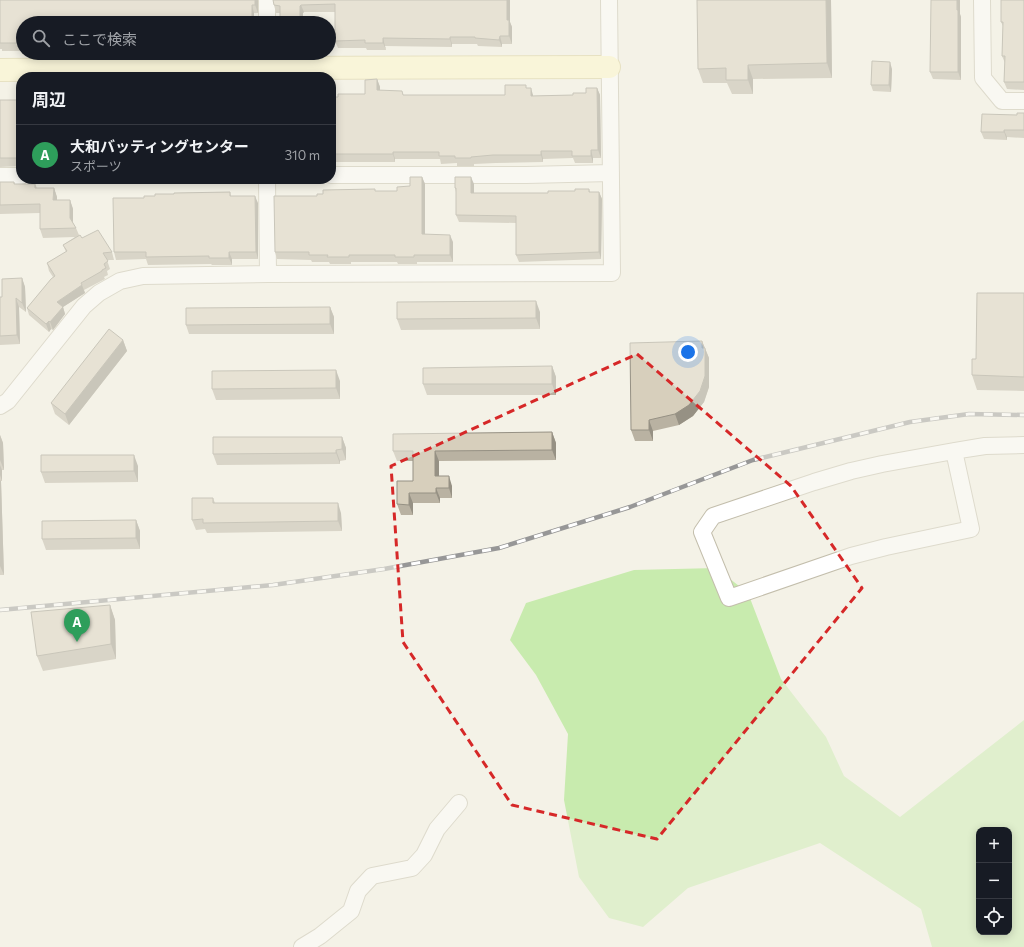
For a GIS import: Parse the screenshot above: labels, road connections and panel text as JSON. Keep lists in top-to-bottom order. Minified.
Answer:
{"page":{"search":"ここで検索","heading":"周辺","list":[{"mark":"A","name":"大和バッティングセンター","note":"スポーツ","value":"310 m"}],"pins":"A","map_buttons":["+","−"]}}
